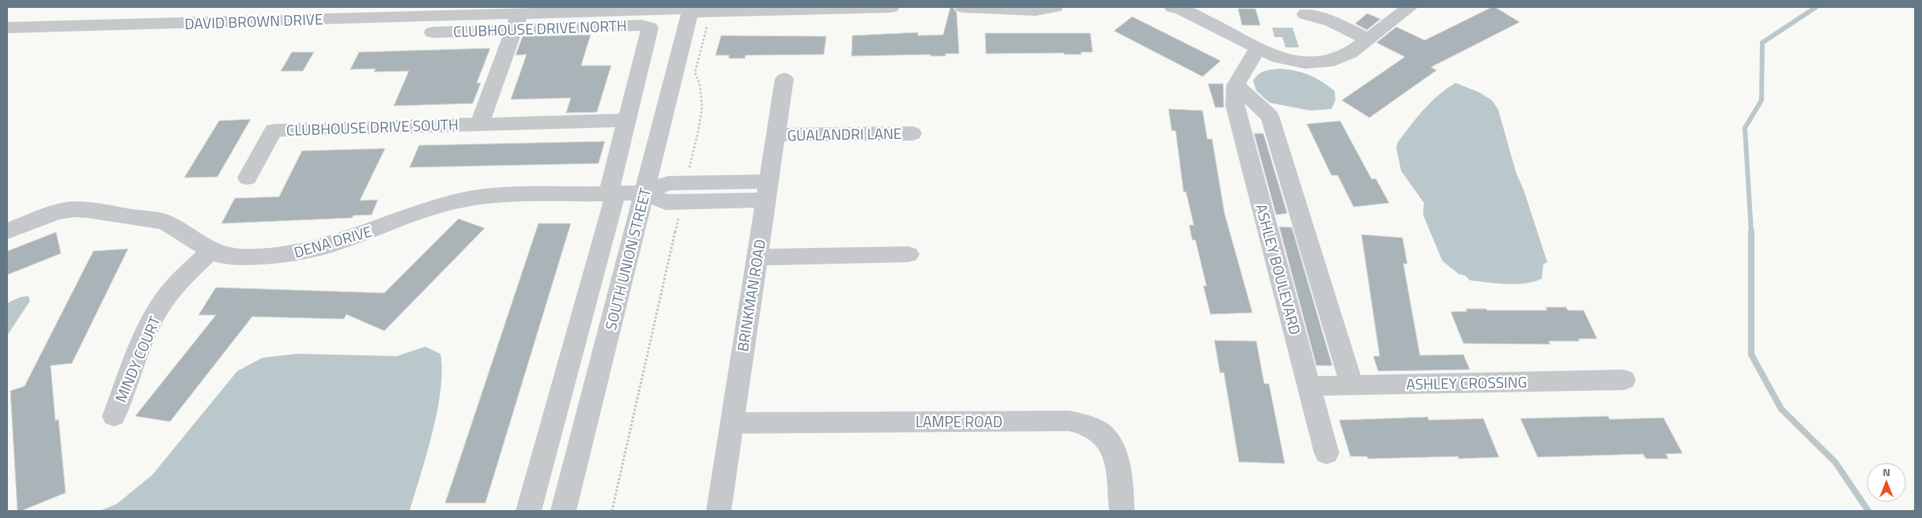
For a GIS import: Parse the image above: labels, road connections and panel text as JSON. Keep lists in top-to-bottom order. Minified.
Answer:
{"streets":{"street":["DAVID BROWN DRIVE","CLUBHOUSE DRIVE NORTH","CLUBHOUSE DRIVE SOUTH","GUALANDRI LANE","DENA DRIVE","SOUTH UNION STREET","ASHLEY BOULEVARD","BRINKMAN ROAD","MINDY COURT","ASHLEY CROSSING","LAMPE ROAD"]},"crossings":[["DAVID BROWN DRIVE","CLUBHOUSE DRIVE NORTH"],["DAVID BROWN DRIVE","CLUBHOUSE DRIVE SOUTH"],["DAVID BROWN DRIVE","SOUTH UNION STREET"],["CLUBHOUSE DRIVE NORTH","CLUBHOUSE DRIVE SOUTH"],["CLUBHOUSE DRIVE NORTH","SOUTH UNION STREET"],["CLUBHOUSE DRIVE SOUTH","SOUTH UNION STREET"],["GUALANDRI LANE","BRINKMAN ROAD"],["DENA DRIVE","SOUTH UNION STREET"],["DENA DRIVE","MINDY COURT"],["ASHLEY BOULEVARD","ASHLEY CROSSING"],["BRINKMAN ROAD","LAMPE ROAD"]],"north":"top"}
